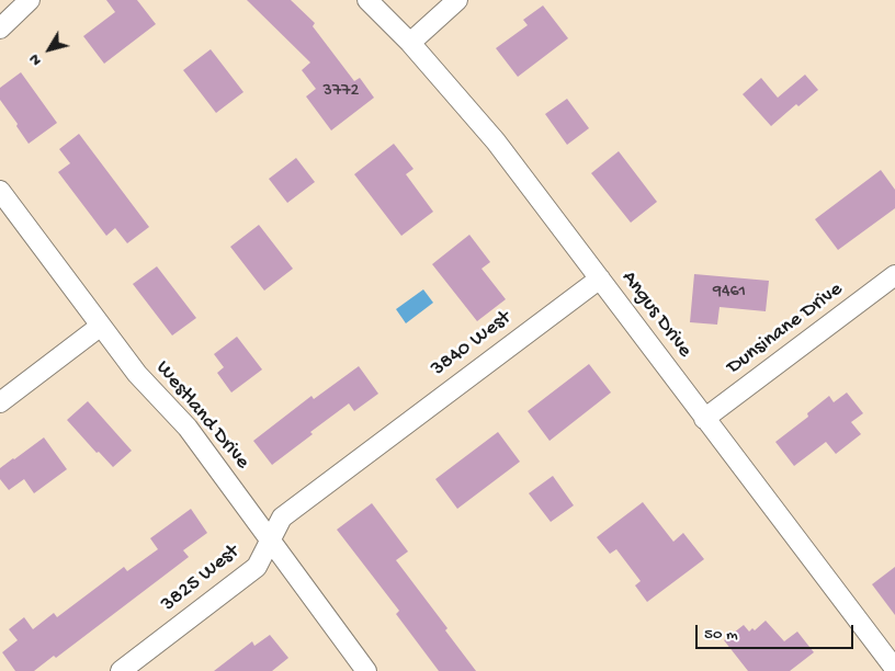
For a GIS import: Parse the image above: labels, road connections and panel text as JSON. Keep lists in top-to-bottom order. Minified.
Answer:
{"streets":{"street":["Angus Drive","Dunsinane Drive","3840 West","Westland Drive","3825 West"]},"crossings":[["Angus Drive","Dunsinane Drive"],["Angus Drive","3840 West"],["3840 West","3825 West"],["Westland Drive","3825 West"]],"house_numbers":["3772","9461"],"scale_bar":"50 m","north":"bottom left"}
